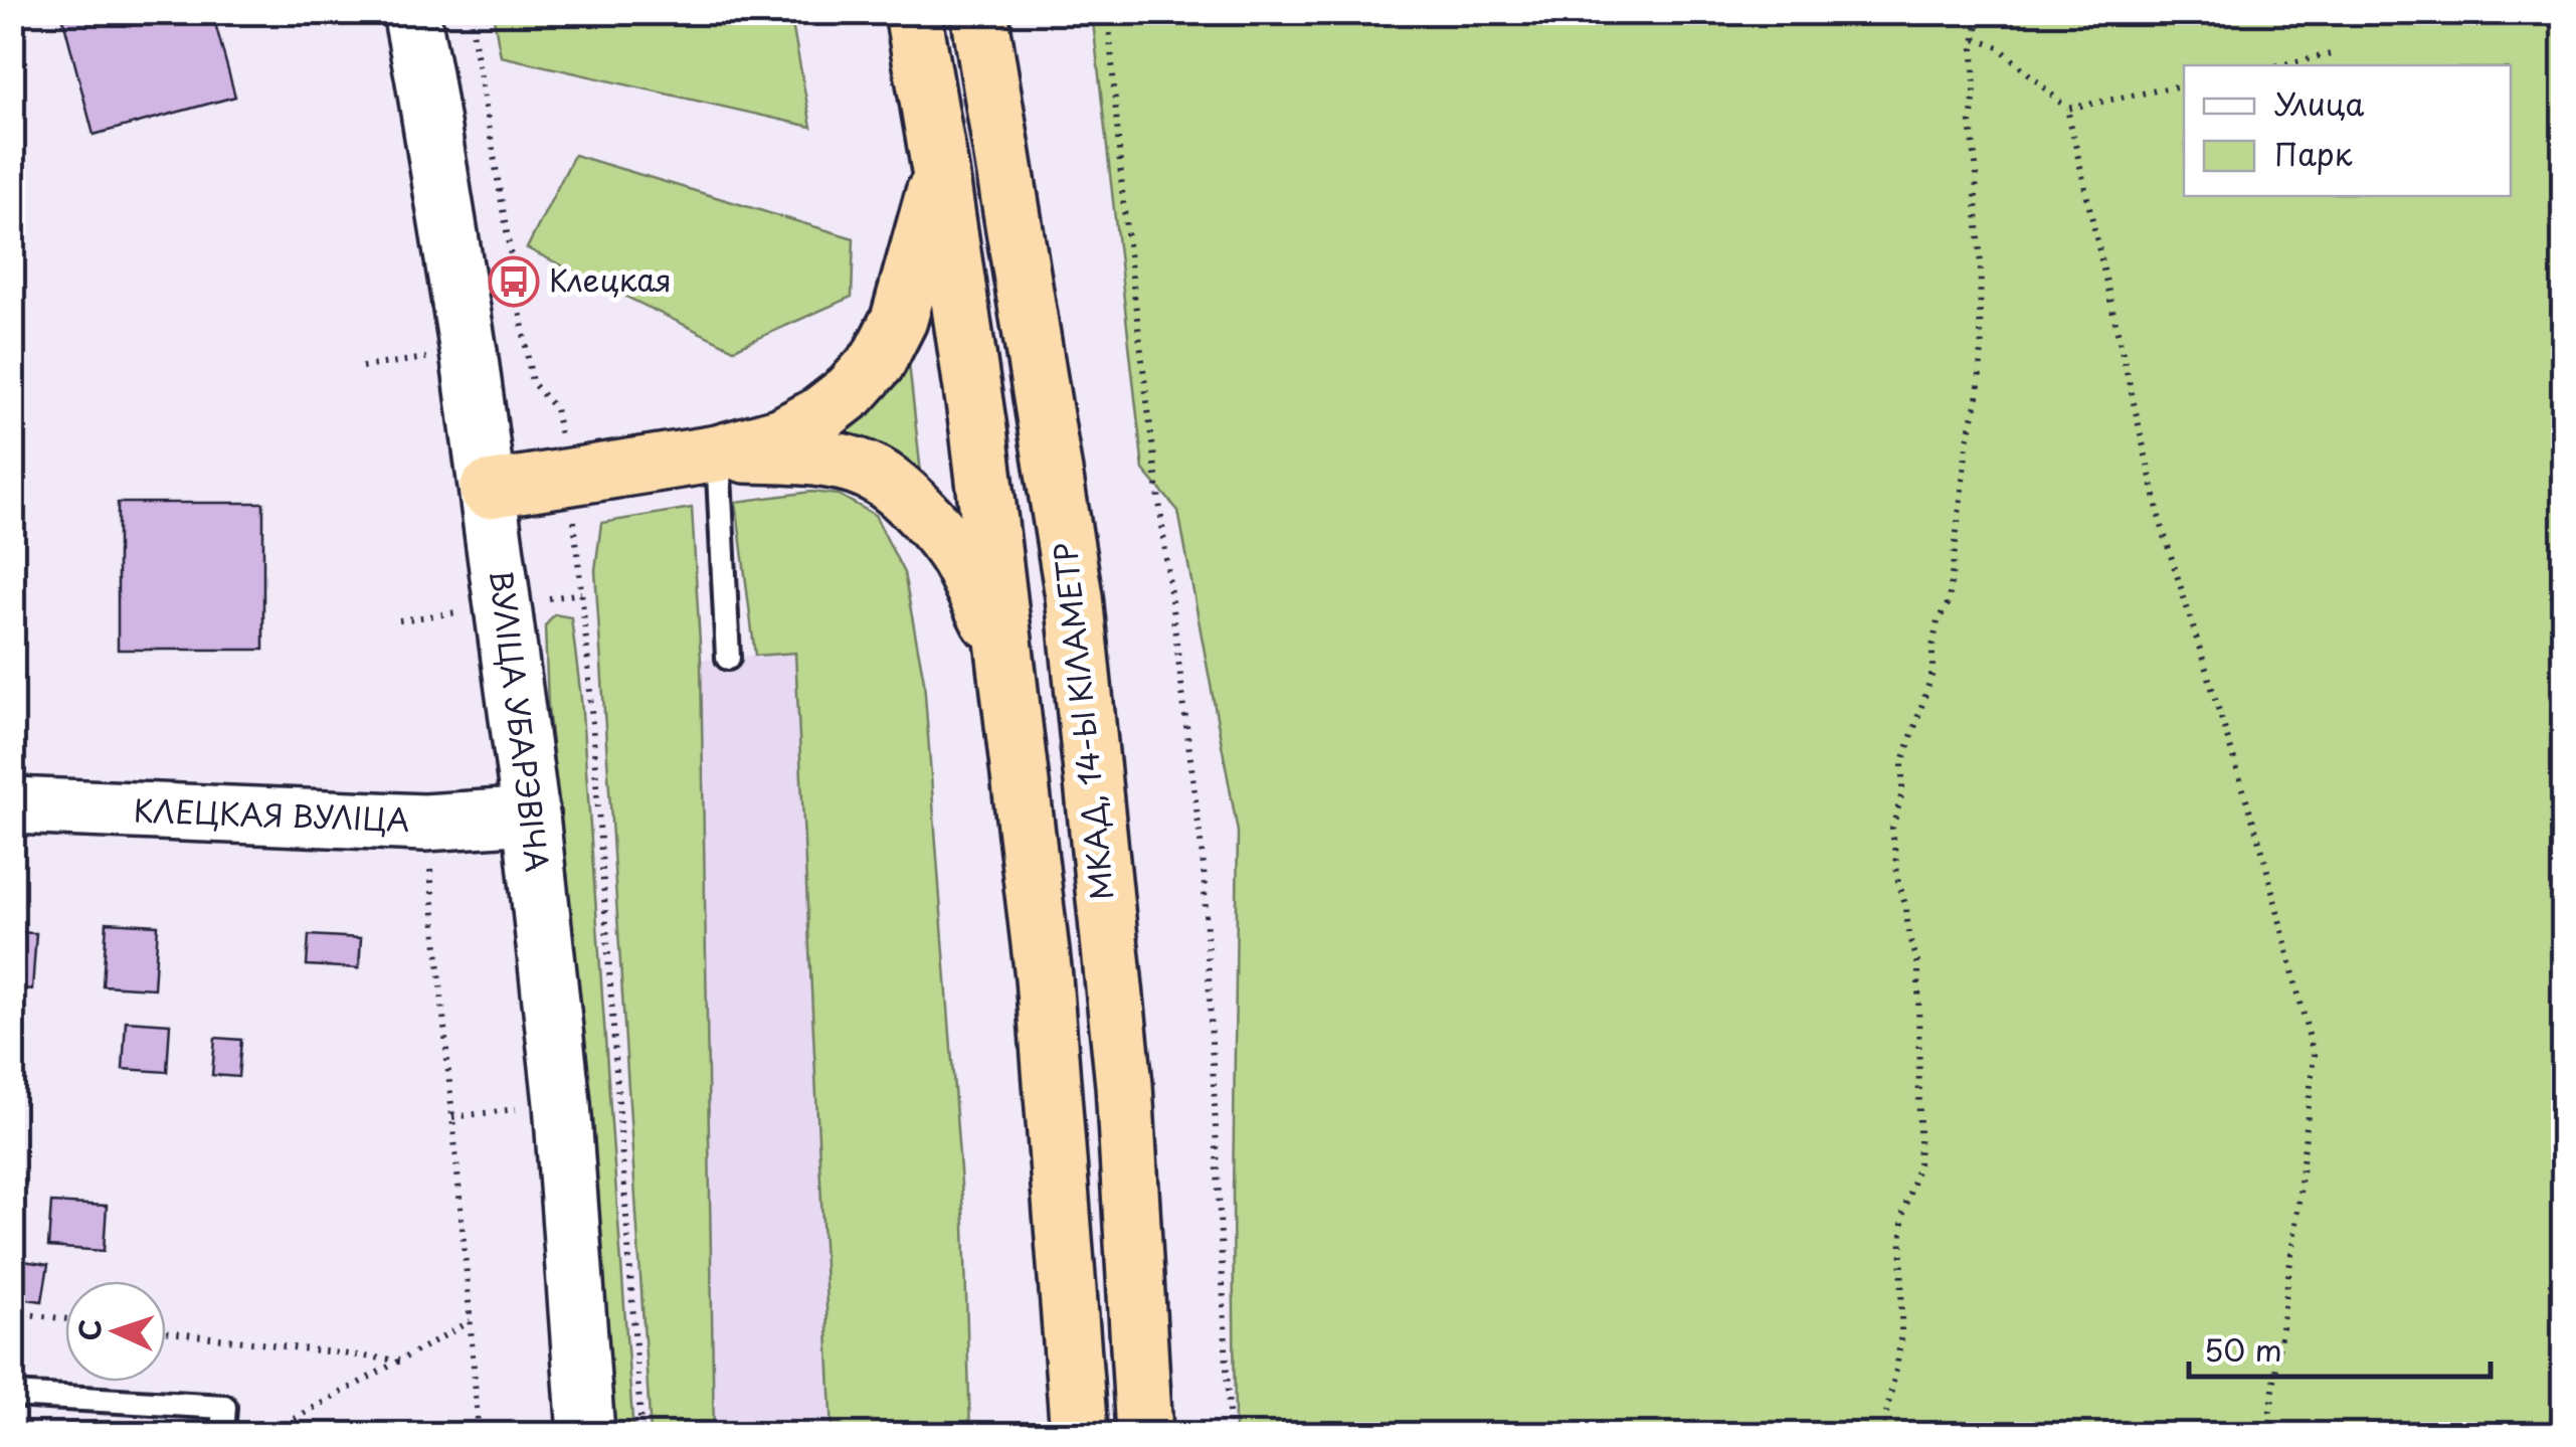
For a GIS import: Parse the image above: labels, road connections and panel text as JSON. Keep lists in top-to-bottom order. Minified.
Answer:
{"streets":{"highway":["МКАД, 14-Ы КІЛАМЕТР"],"main road":["ВУЛІЦА УБАРЭВІЧА","КЛЕЦКАЯ ВУЛІЦА"]},"crossings":[["ВУЛІЦА УБАРЭВІЧА","КЛЕЦКАЯ ВУЛІЦА"]],"places":{"bus stop":["Клецкая"]},"legend":["Улица","Парк"],"scale_bar":"50 m","north":"left"}
